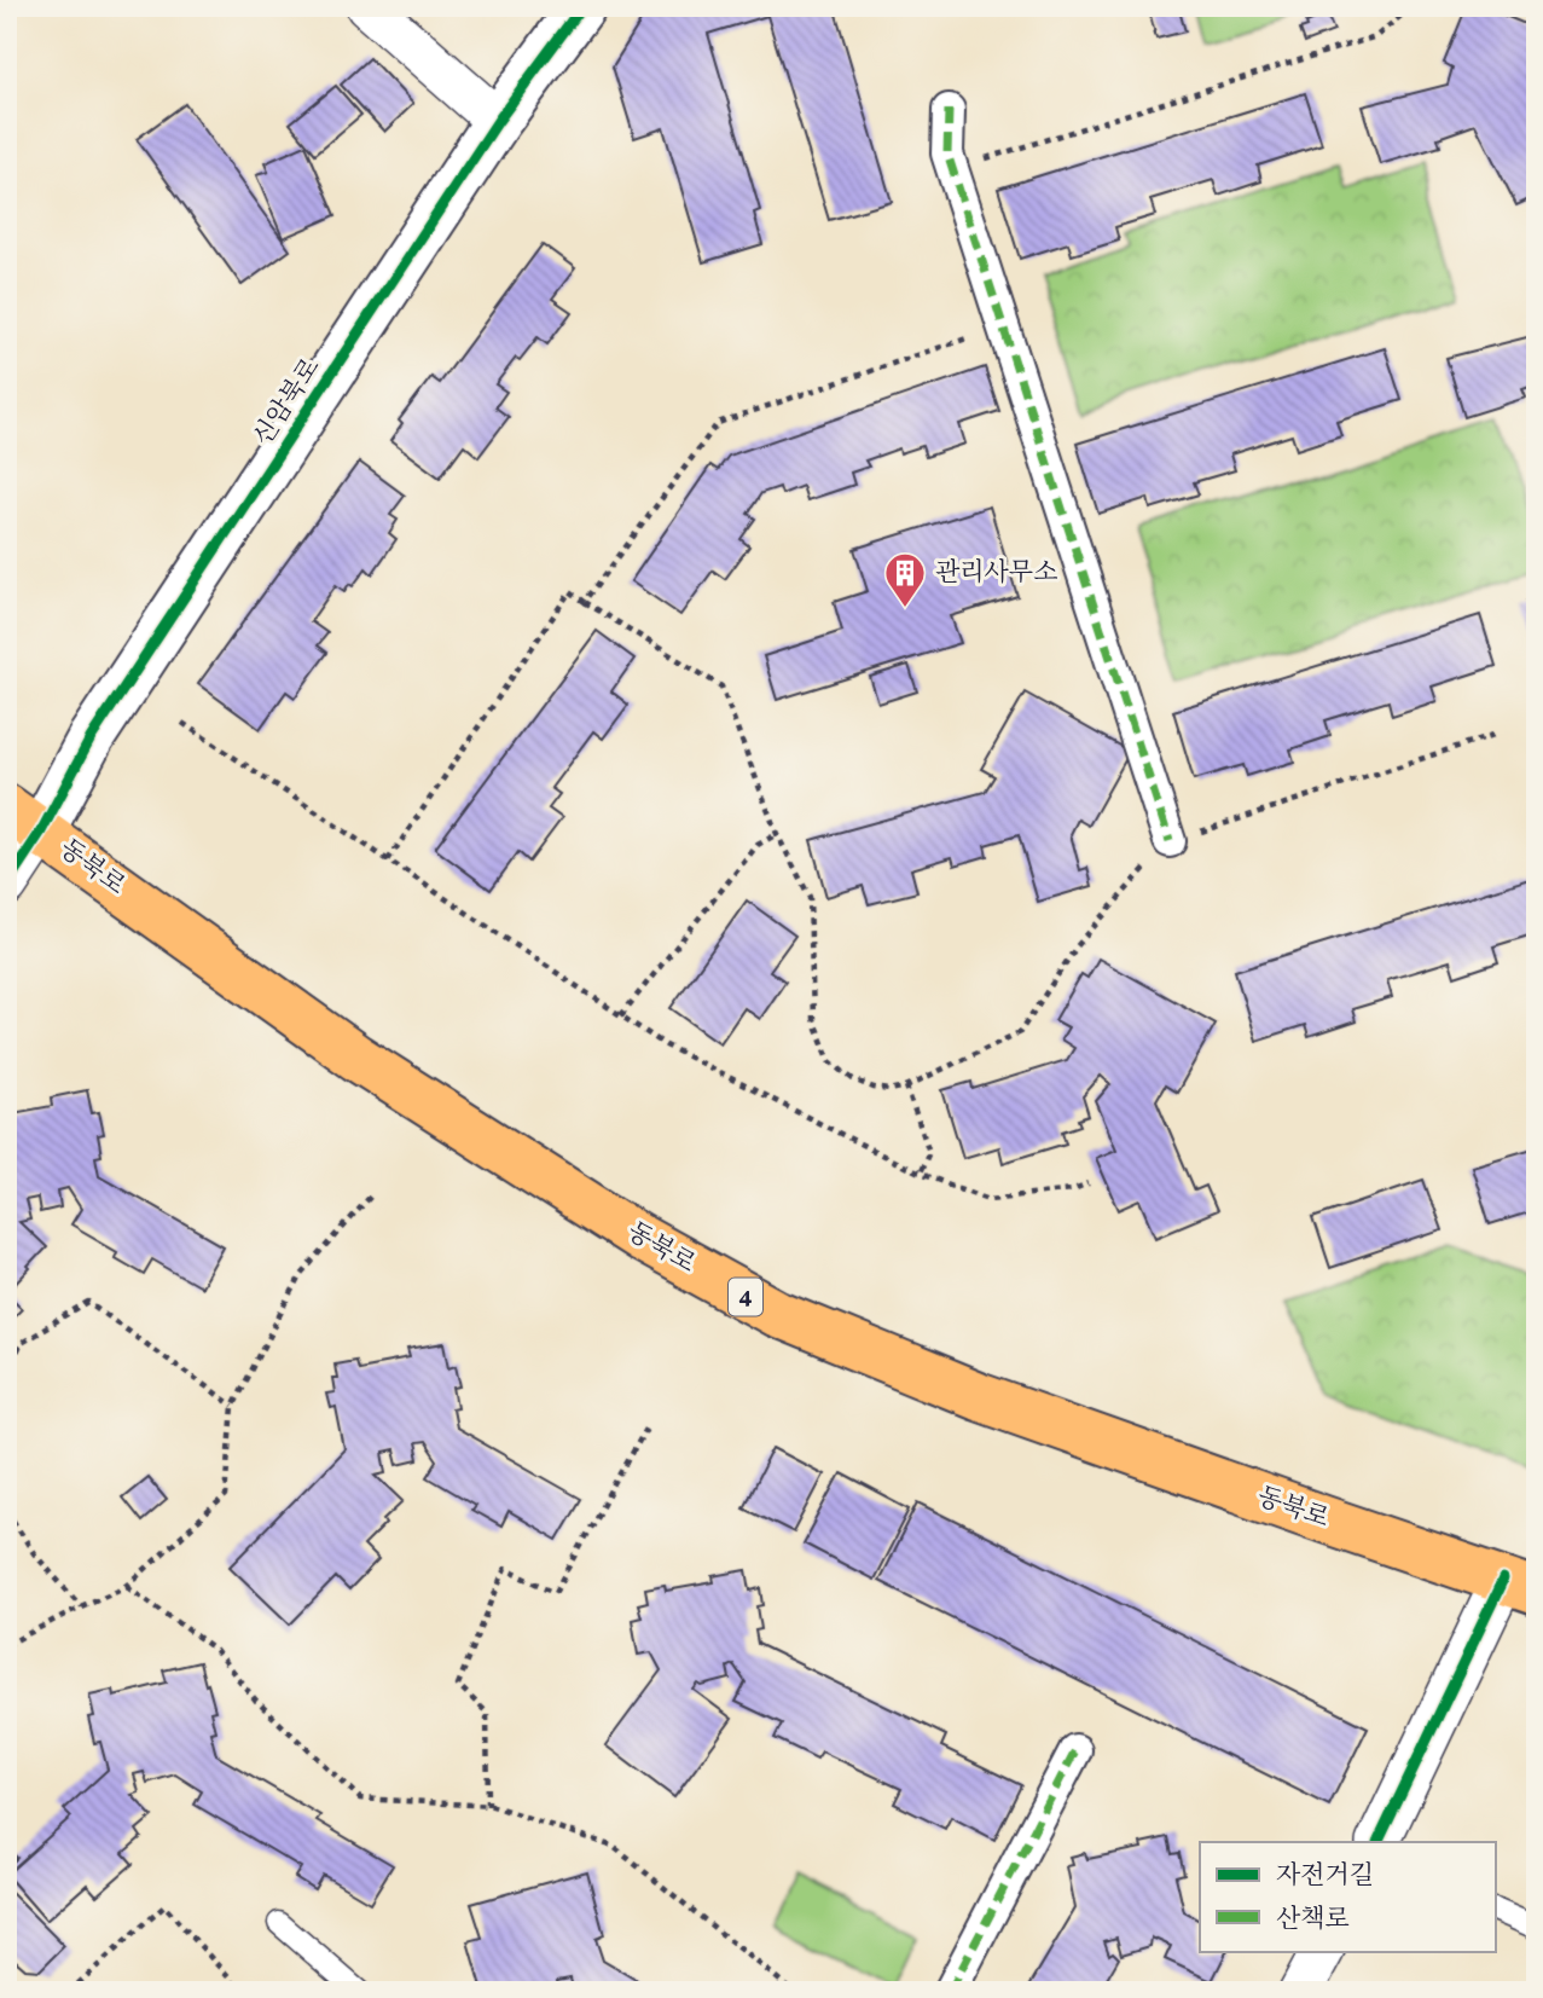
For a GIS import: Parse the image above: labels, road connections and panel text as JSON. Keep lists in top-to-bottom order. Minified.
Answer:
{"streets":{"main road":["동북로","4"],"street":["신암북로"]},"crossings":[["신암북로","동북로"]],"places":{"building":["관리사무소"]},"legend":["자전거길","산책로"]}
